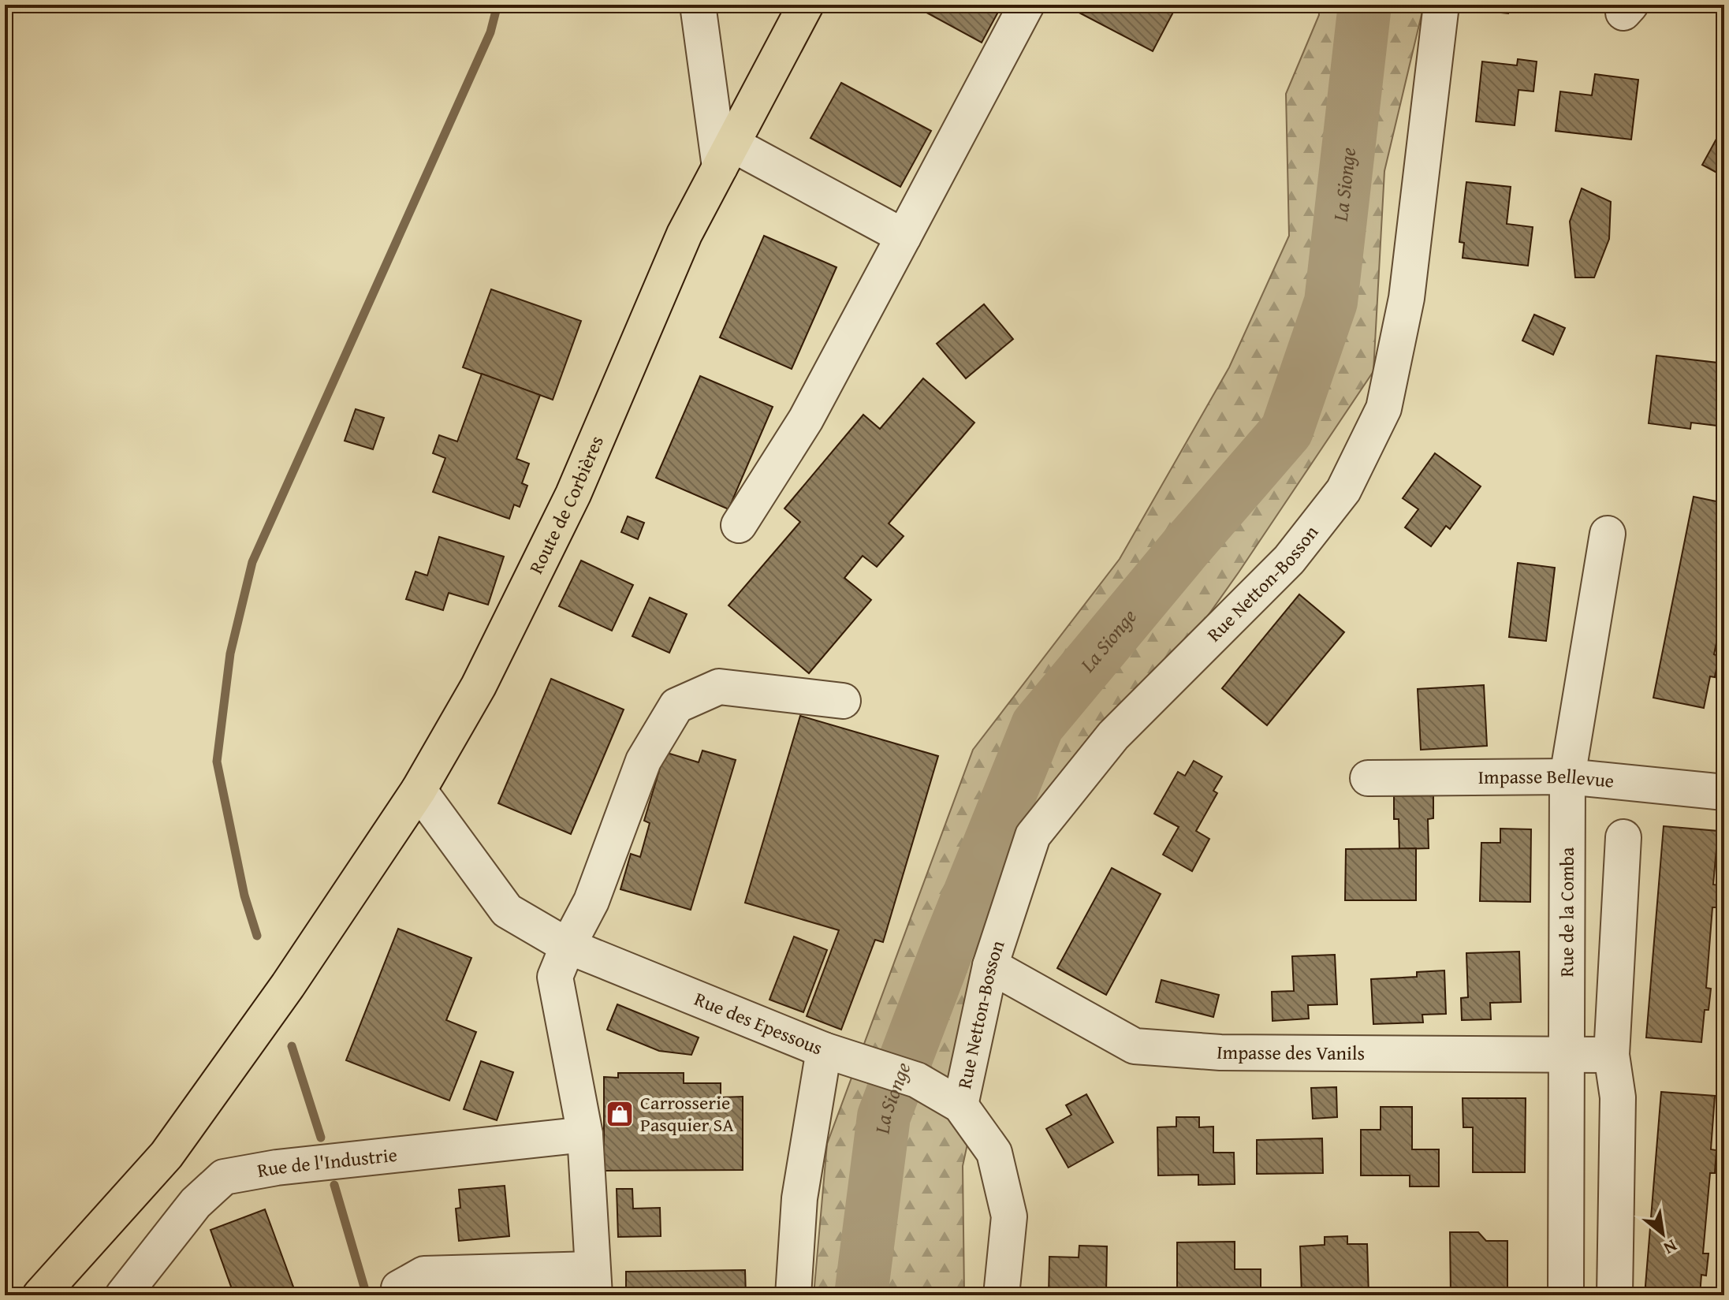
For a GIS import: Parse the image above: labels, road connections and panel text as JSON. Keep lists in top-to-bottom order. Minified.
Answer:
{"streets":{"main road":["Route de Corbières"],"street":["Rue Netton-Bosson","Impasse Bellevue","Rue de la Comba","Rue des Epessous","Impasse des Vanils","Rue de l'Industrie"]},"crossings":[["Route de Corbières","Rue des Epessous"],["Rue Netton-Bosson","Impasse des Vanils"],["Impasse Bellevue","Rue de la Comba"],["Rue de la Comba","Impasse des Vanils"]],"water":["La Sionge"],"places":{"shop":["Carrosserie Pasquier SA"]},"north":"bottom right"}
